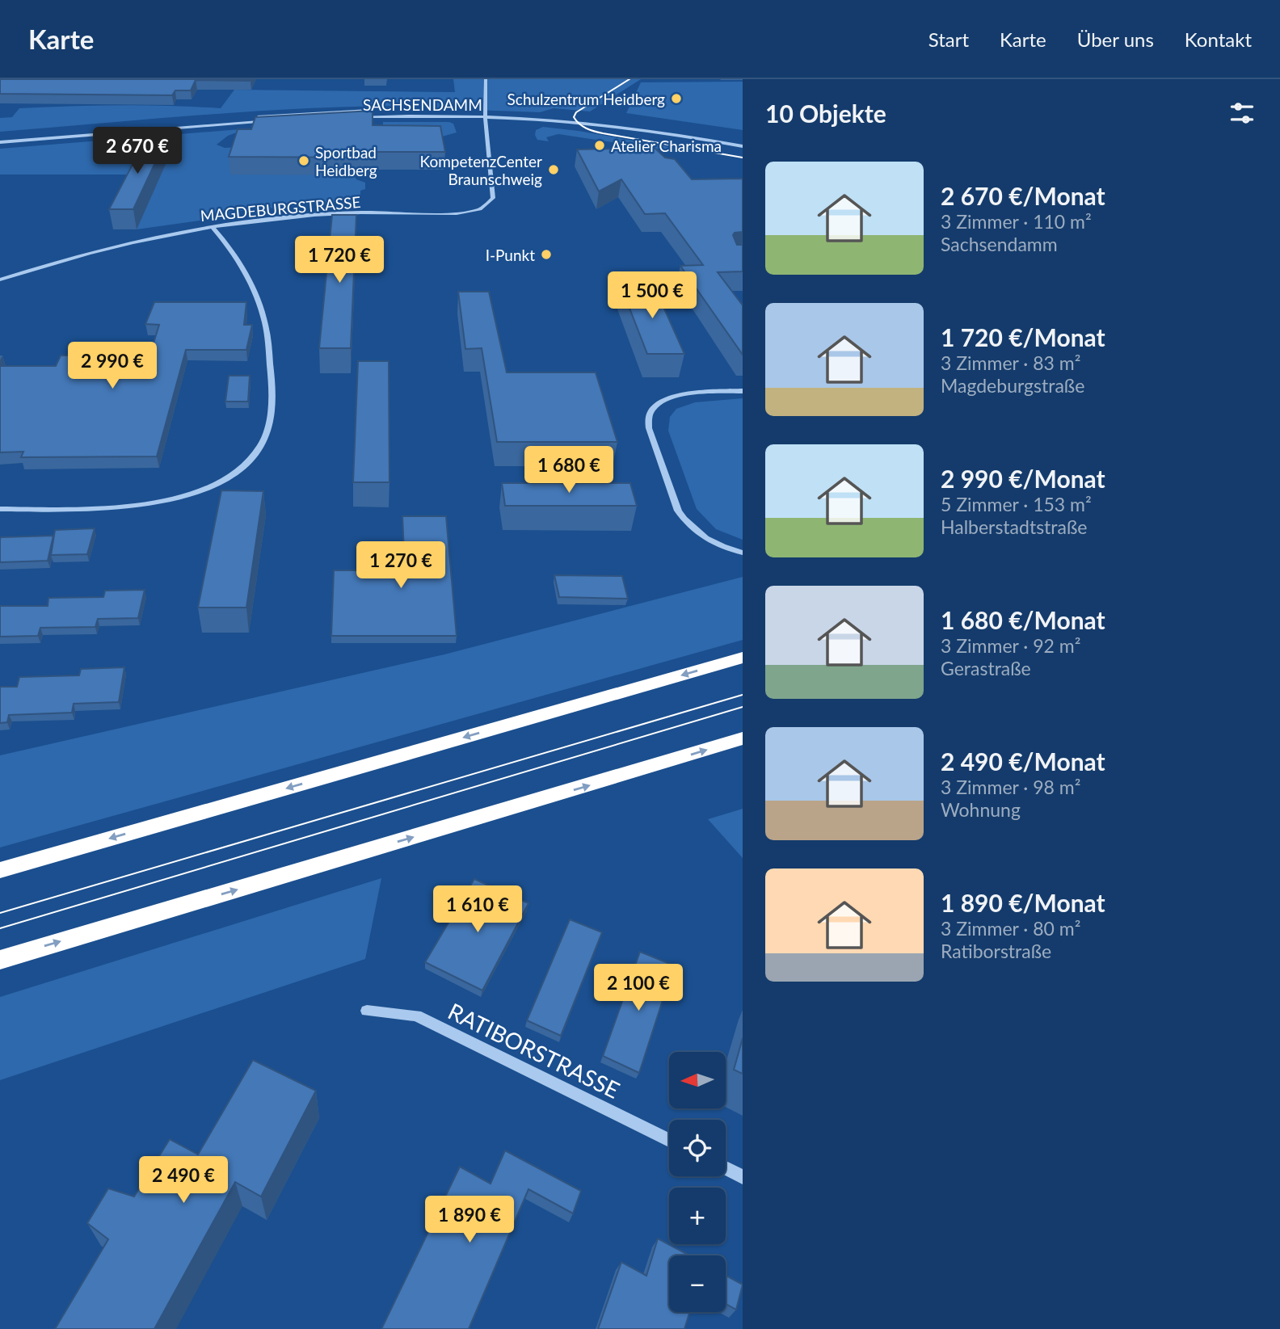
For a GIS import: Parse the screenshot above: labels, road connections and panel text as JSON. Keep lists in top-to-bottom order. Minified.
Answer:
{"streets":{"street":["SACHSENDAMM","MAGDEBURGSTRASSE","RATIBORSTRASSE"]},"crossings":[["SACHSENDAMM","MAGDEBURGSTRASSE"]],"places":["Schulzentrum Heidberg","Atelier Charisma","Sportbad Heidberg","KompetenzCenter Braunschweig","I-Punkt"],"north":"left","page":{"header":"Karte","nav":["Start","Karte","Über uns","Kontakt"],"heading":"10 Objekte","price":["2 670 €","1 720 €","1 500 €","2 990 €","1 680 €","1 270 €","1 610 €","2 100 €","2 490 €","1 890 €"],"list":[{"name":"2 670 €/Monat","note":"3 Zimmer · 110 m² · Sachsendamm"},{"name":"1 720 €/Monat","note":"3 Zimmer · 83 m² · Magdeburgstraße"},{"name":"2 990 €/Monat","note":"5 Zimmer · 153 m² · Halberstadtstraße"},{"name":"1 680 €/Monat","note":"3 Zimmer · 92 m² · Gerastraße"},{"name":"2 490 €/Monat","note":"3 Zimmer · 98 m² · Wohnung"},{"name":"1 890 €/Monat","note":"3 Zimmer · 80 m² · Ratiborstraße"}],"map_buttons":["+","−"]}}
